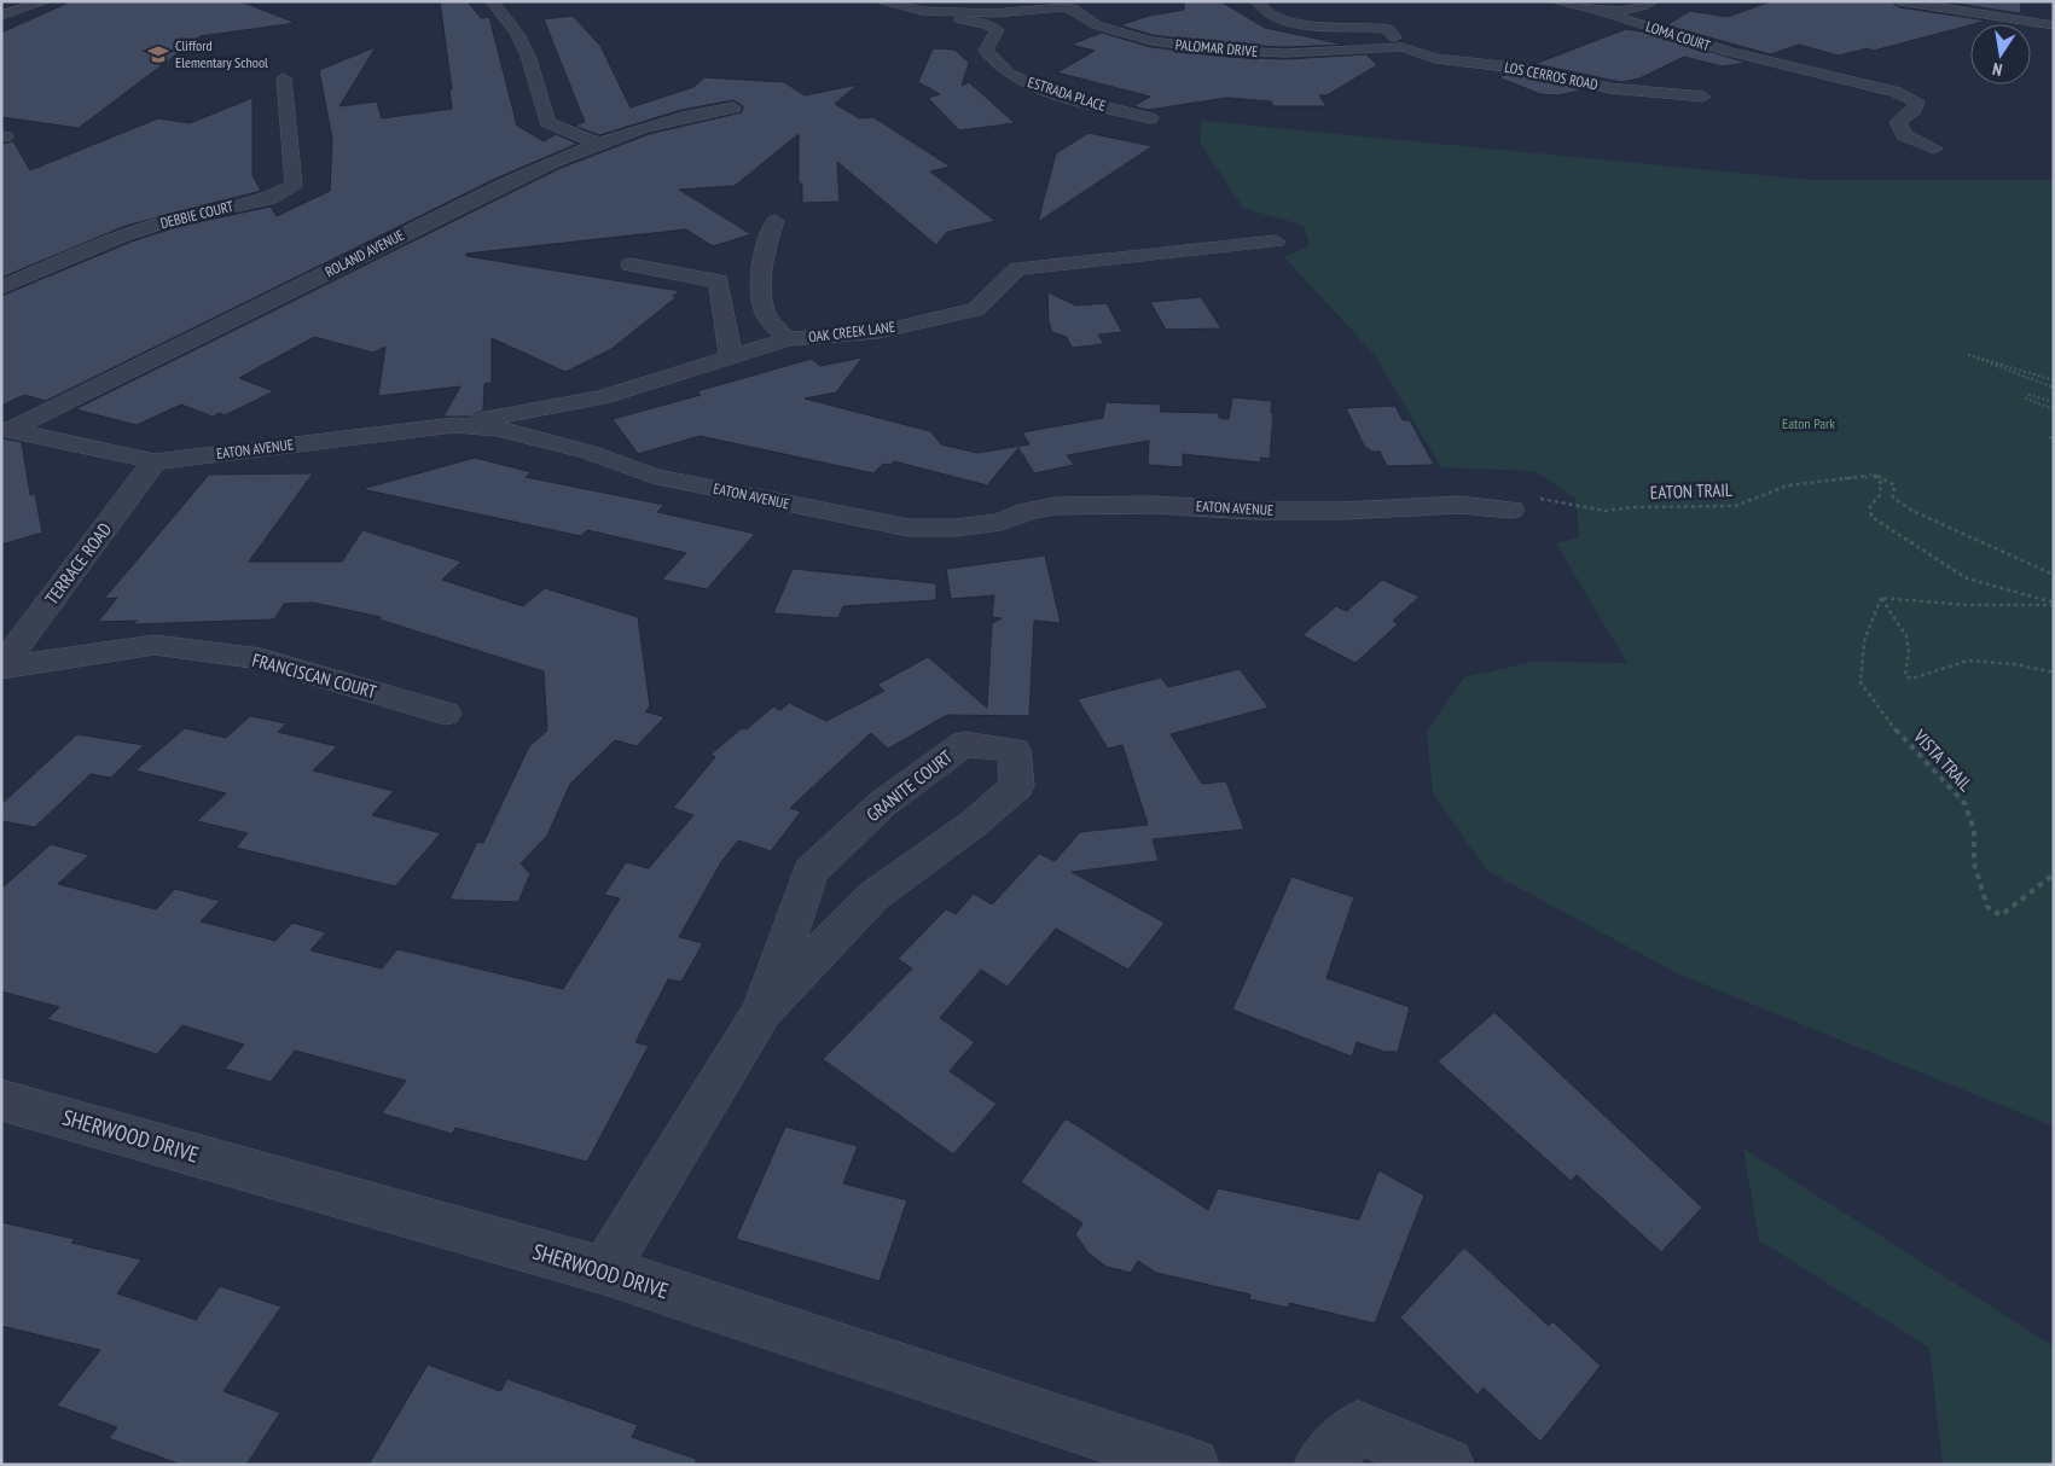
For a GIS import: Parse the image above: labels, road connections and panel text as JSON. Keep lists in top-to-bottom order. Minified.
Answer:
{"streets":{"street":["LOMA COURT","PALOMAR DRIVE","LOS CERROS ROAD","ESTRADA PLACE","DEBBIE COURT","ROLAND AVENUE","OAK CREEK LANE","EATON AVENUE","TERRACE ROAD","FRANCISCAN COURT","GRANITE COURT","SHERWOOD DRIVE"],"path":["EATON TRAIL","VISTA TRAIL"]},"crossings":[["PALOMAR DRIVE","LOS CERROS ROAD"],["PALOMAR DRIVE","ESTRADA PLACE"],["ROLAND AVENUE","EATON AVENUE"],["OAK CREEK LANE","EATON AVENUE"],["EATON AVENUE","EATON TRAIL"],["EATON AVENUE","TERRACE ROAD"],["TERRACE ROAD","FRANCISCAN COURT"],["GRANITE COURT","SHERWOOD DRIVE"]],"parks":["Eaton Park"],"places":{"school or university":["Clifford Elementary School"]},"north":"bottom"}
